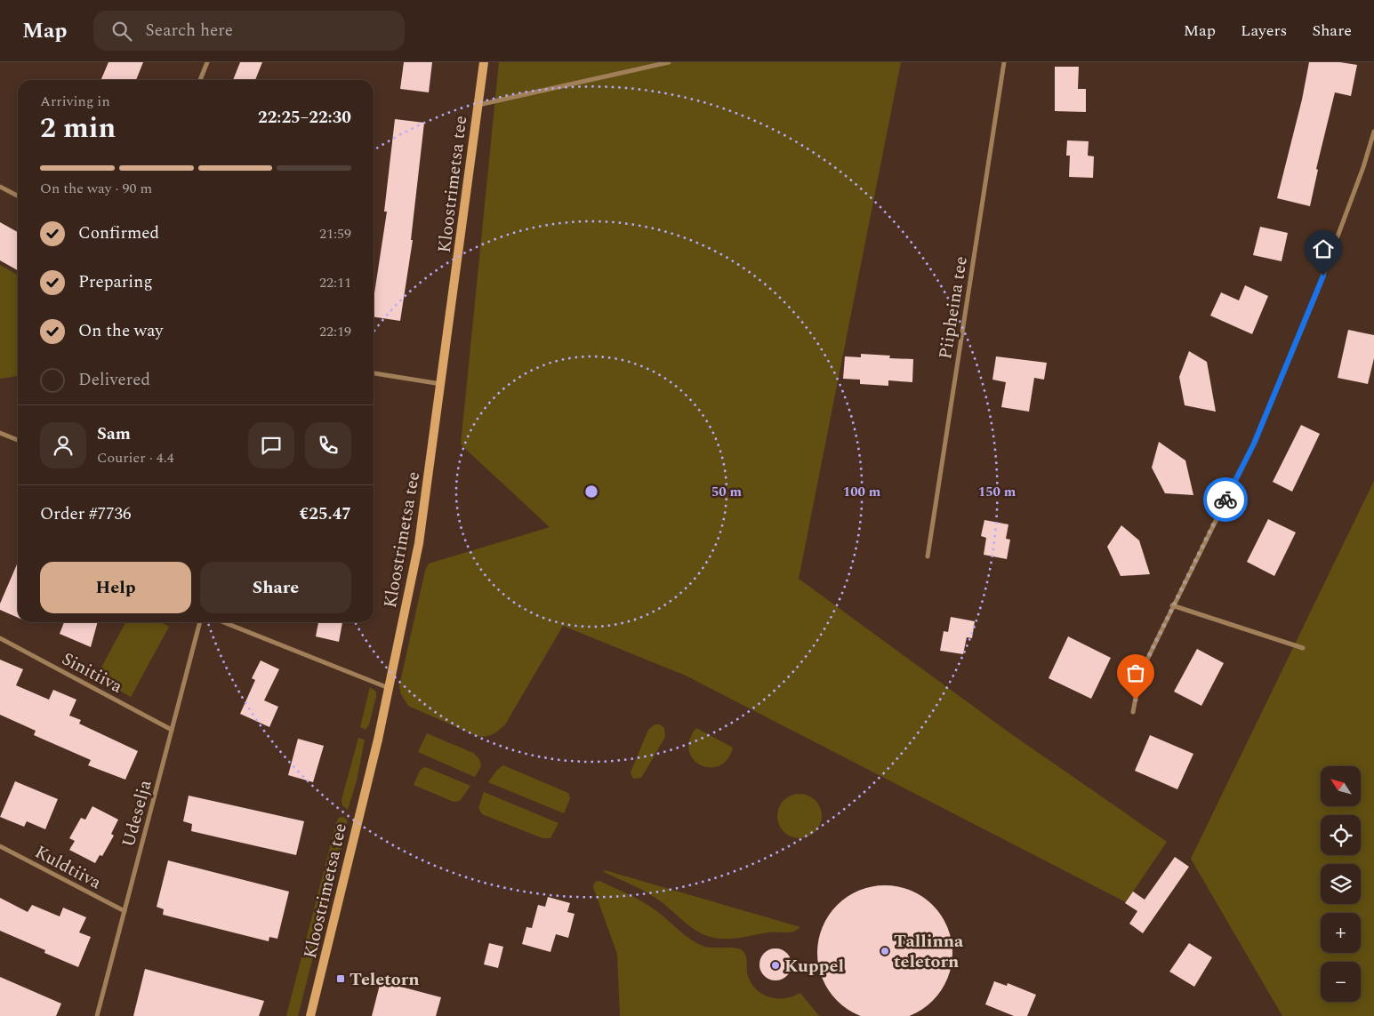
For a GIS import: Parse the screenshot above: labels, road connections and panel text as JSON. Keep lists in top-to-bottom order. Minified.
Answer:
{"streets":{"main road":["Kloostrimetsa tee"],"street":["Piipheina tee","Sinitiiva","Udeselja","Kuldtiiva"]},"crossings":[["Sinitiiva","Udeselja"],["Udeselja","Kuldtiiva"]],"places":{"other":["Tallinna teletorn","Kuppel"],"transit":["Teletorn"]},"north":"top left","page":{"header":"Map","search":"Search here","nav":["Map","Layers","Share"],"heading":["2 min","Arriving in","22:25–22:30"],"panel":["Sam","Courier · 4.4","Order #7736","€25.47"],"bar":"On the way · 90 m","list":[["Confirmed","21:59"],["Preparing","22:11"],["On the way","22:19"],"Delivered"],"buttons":["Help","Share"],"map_buttons":["+","−"]},"rings":["50 m","100 m","150 m"]}
